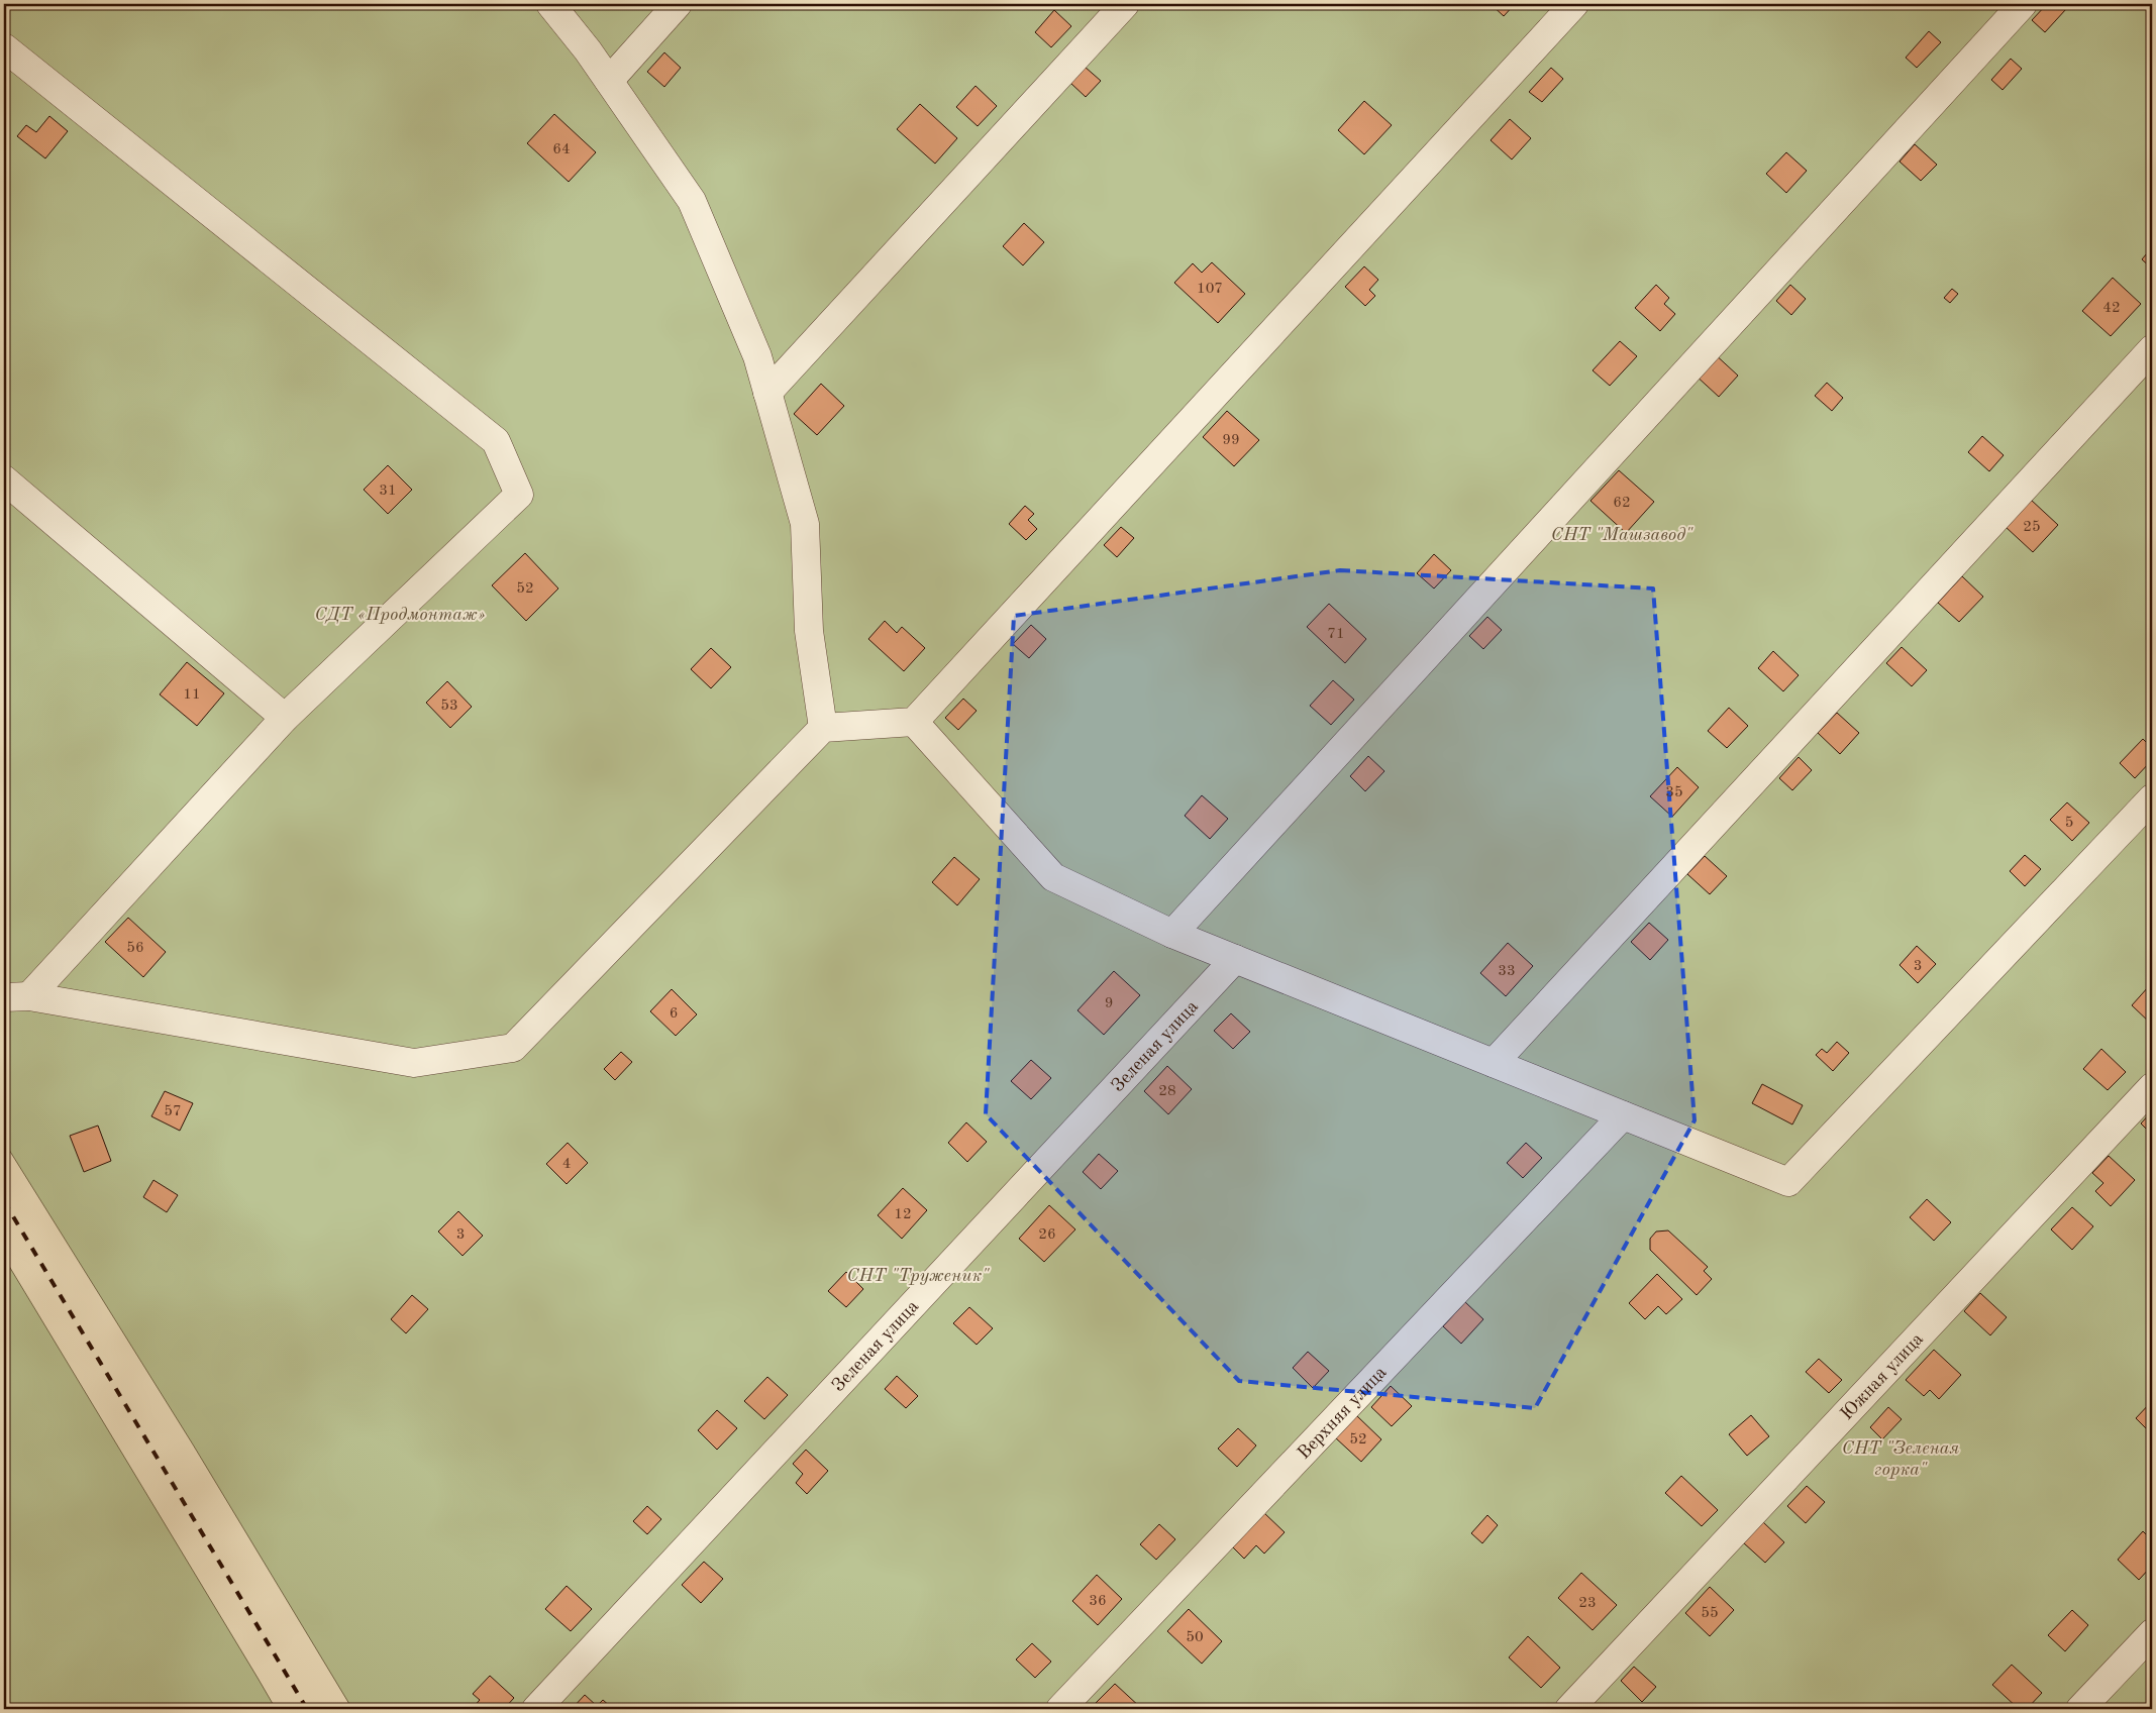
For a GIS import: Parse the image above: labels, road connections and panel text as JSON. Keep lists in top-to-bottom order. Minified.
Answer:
{"streets":{"street":["Зеленая улица","Южная улица","Верхняя улица"]},"parks":["СНТ \"Машзавод\"","СДТ «Продмонтаж»","СНТ \"Труженик\"","СНТ \"Зеленая горка\""],"house_numbers":["64","107","42","99","31","62","25","52","71","11","53","35","5","56","3","33","9","6","28","57","4","12","3","26","52","36","23","55","50"]}
